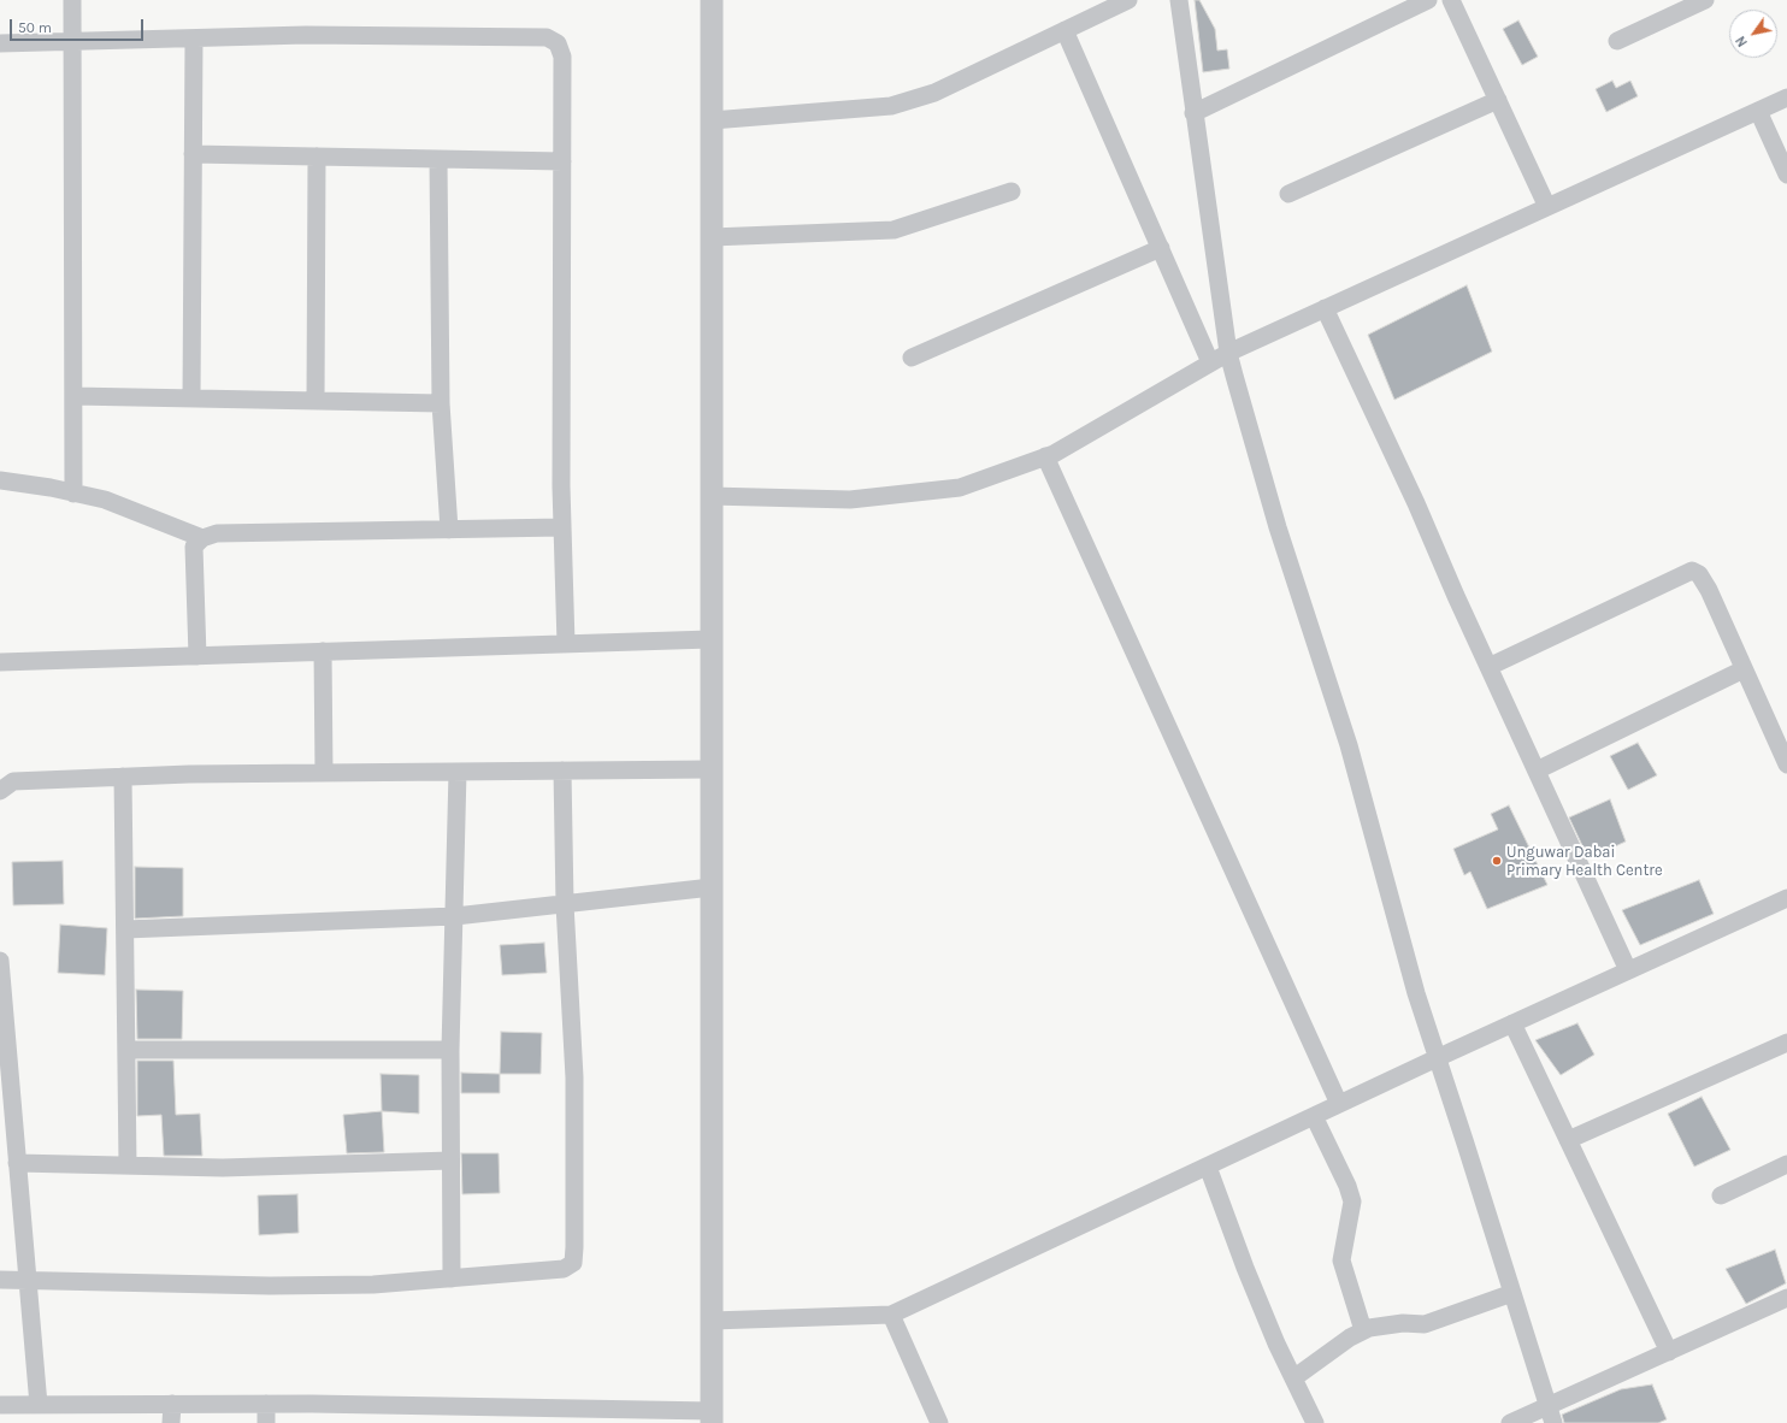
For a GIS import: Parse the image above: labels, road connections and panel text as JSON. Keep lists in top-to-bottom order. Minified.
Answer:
{"places":["Unguwar Dabai Primary Health Centre"],"scale_bar":"50 m","north":"bottom left"}
